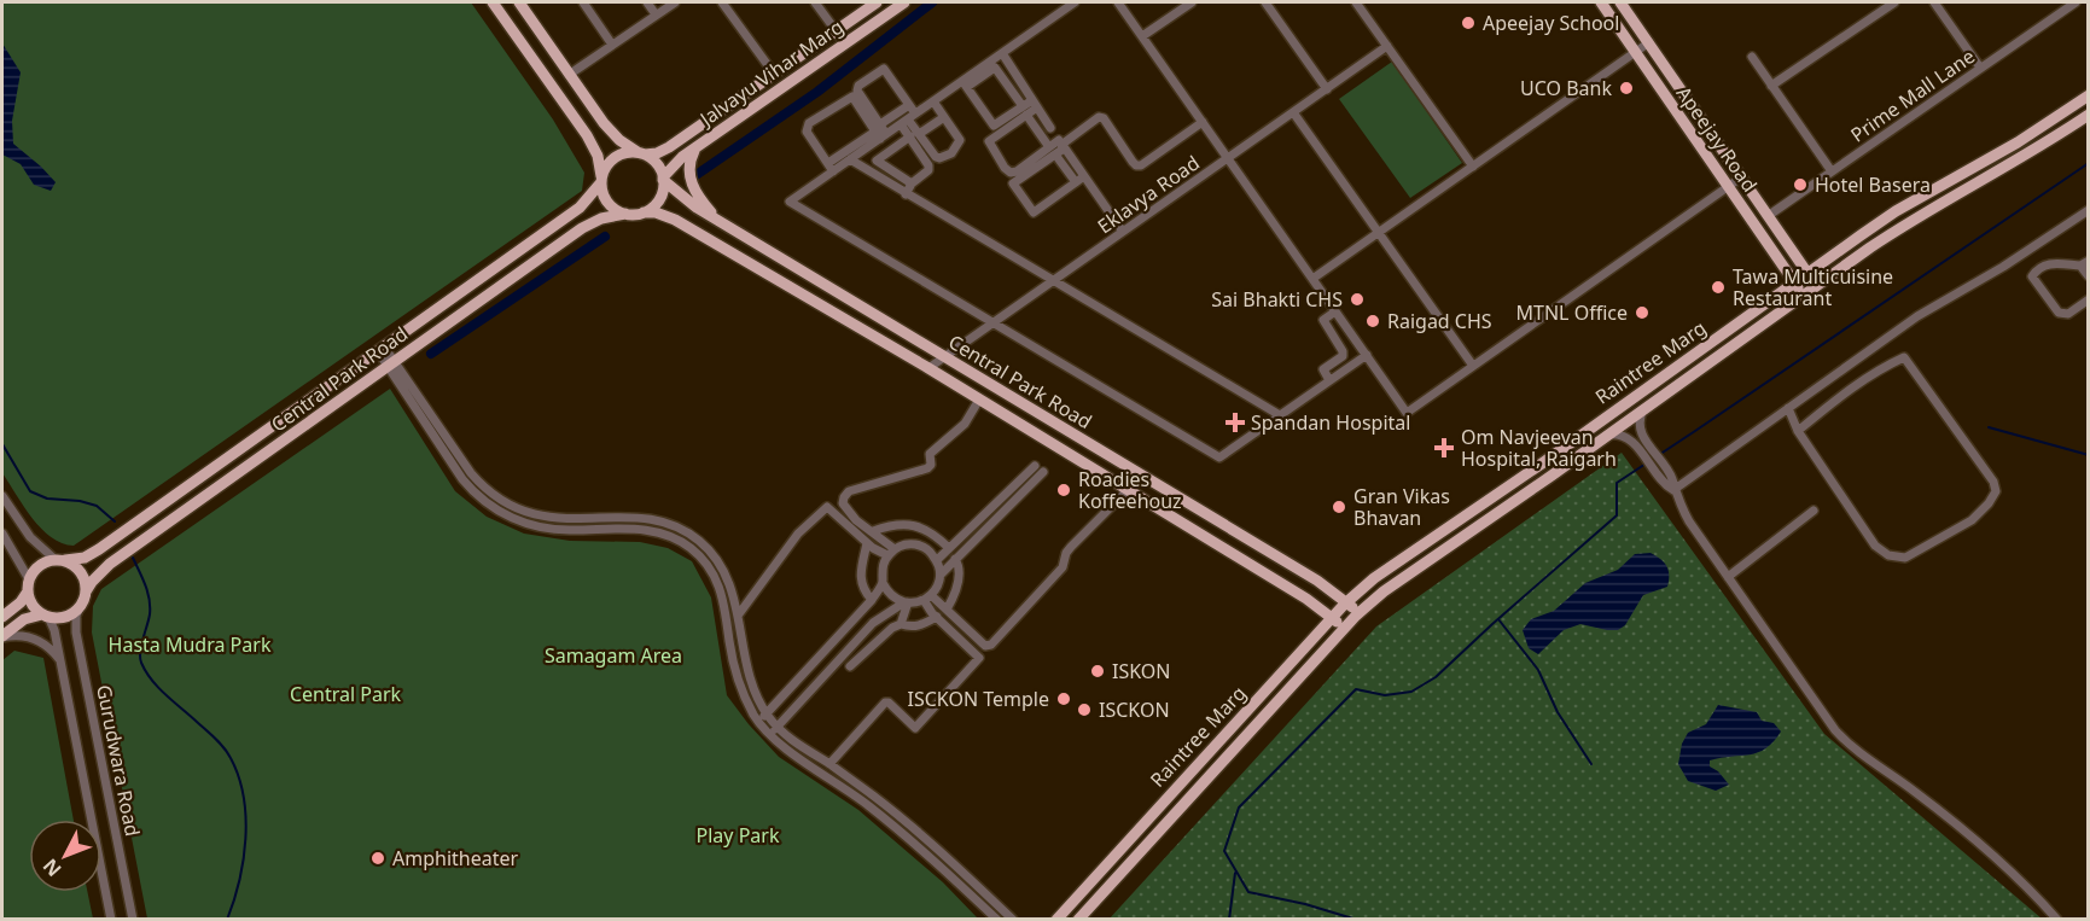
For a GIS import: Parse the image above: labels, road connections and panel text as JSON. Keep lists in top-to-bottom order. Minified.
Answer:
{"streets":{"main road":["Jalvayu Vihar Marg","Apeejay Road","Raintree Marg","Central Park Road"],"street":["Prime Mall Lane","Eklavya Road","Gurudwara Road"]},"crossings":[["Jalvayu Vihar Marg","Central Park Road"],["Prime Mall Lane","Apeejay Road"],["Apeejay Road","Raintree Marg"],["Eklavya Road","Central Park Road"],["Raintree Marg","Central Park Road"],["Central Park Road","Gurudwara Road"]],"parks":["Hasta Mudra Park","Samagam Area","Central Park","Play Park"],"places":{"other":["Apeejay School","UCO Bank","Hotel Basera","Tawa Multicuisine Restaurant","Sai Bhakti CHS","MTNL Office","Raigad CHS","Roadies Koffeehouz","Gran Vikas Bhavan","ISKON","ISCKON Temple","ISCKON","Amphitheater"],"health":["Spandan Hospital","Om Navjeevan Hospital, Raigarh"]},"north":"bottom left"}
